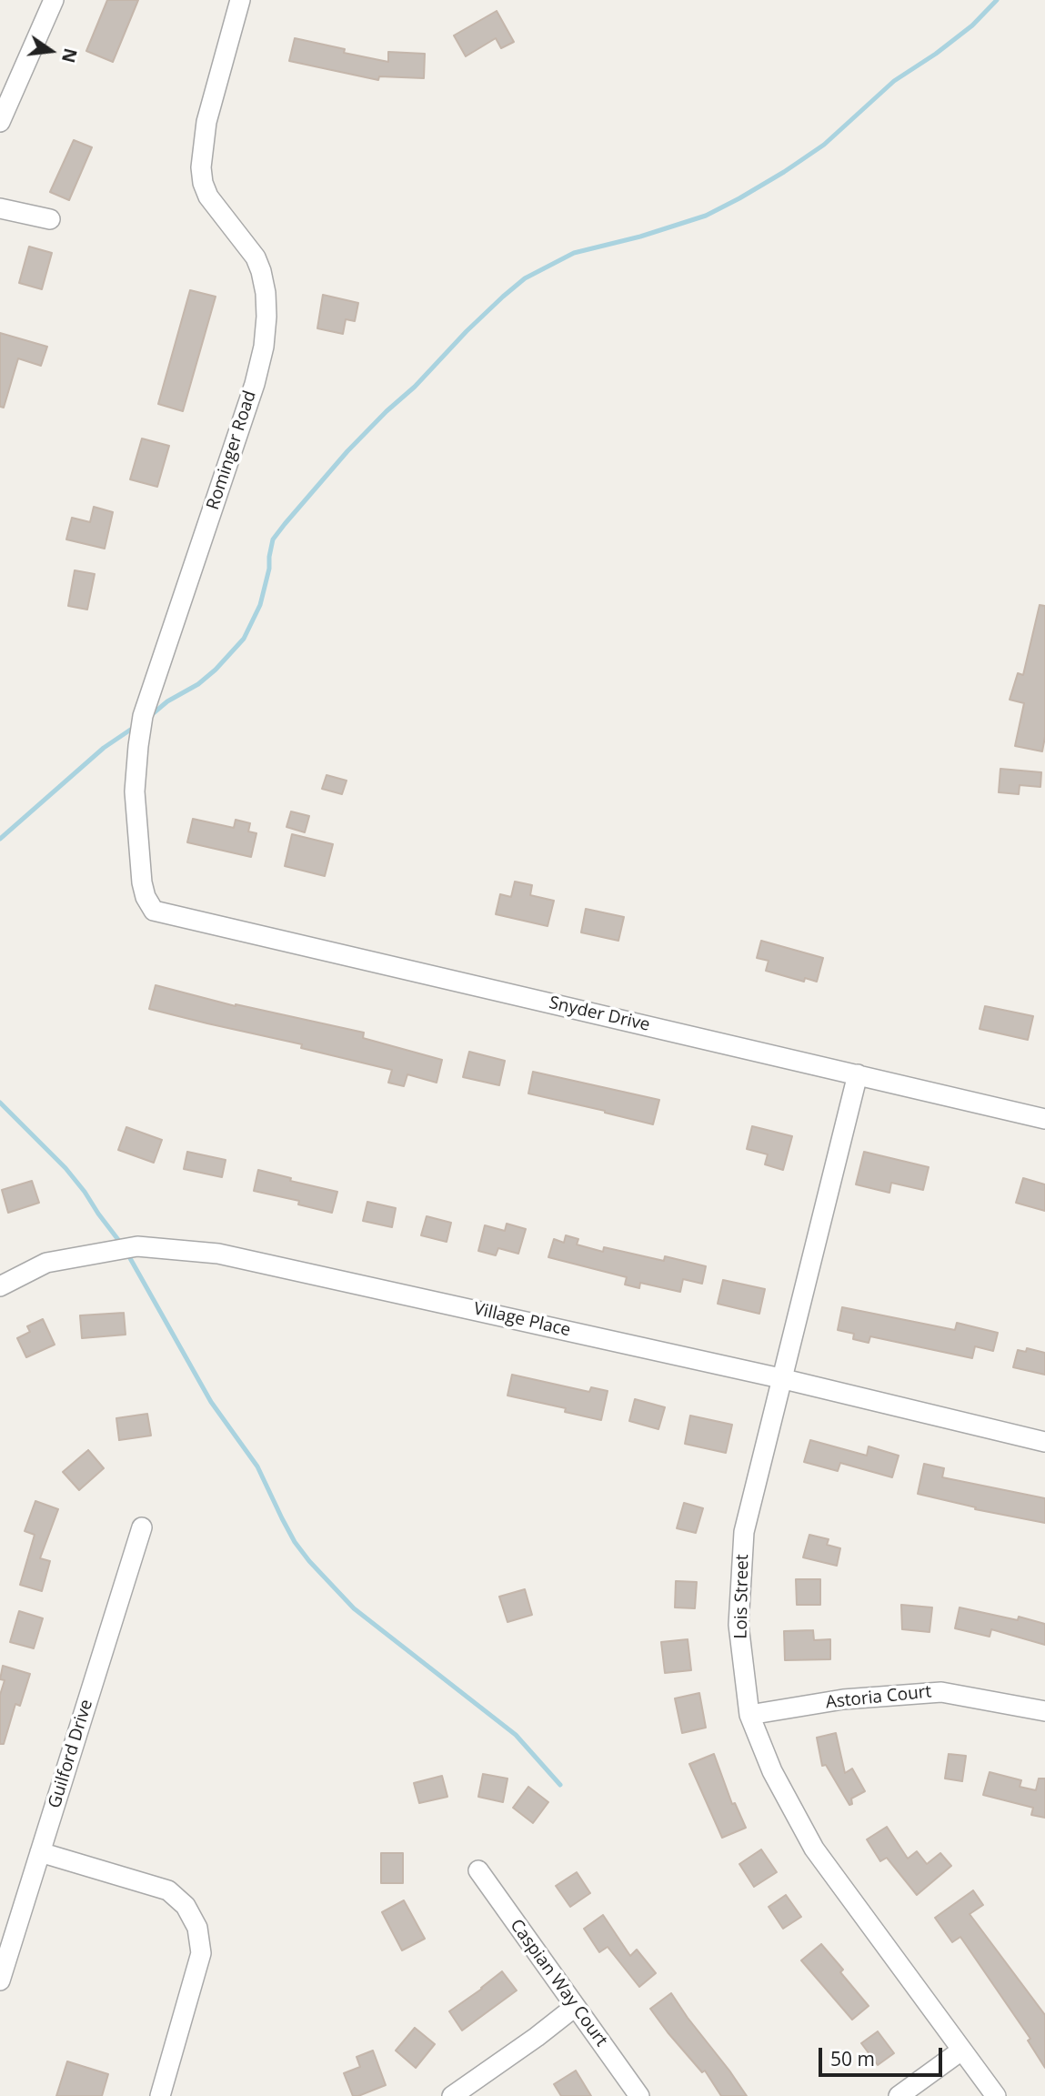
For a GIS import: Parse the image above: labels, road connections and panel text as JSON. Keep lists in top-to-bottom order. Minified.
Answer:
{"streets":{"street":["Rominger Road","Snyder Drive","Village Place","Lois Street","Astoria Court","Guilford Drive","Caspian Way Court"]},"crossings":[["Rominger Road","Snyder Drive"],["Snyder Drive","Lois Street"],["Village Place","Lois Street"],["Lois Street","Astoria Court"]],"scale_bar":"50 m","north":"right"}
